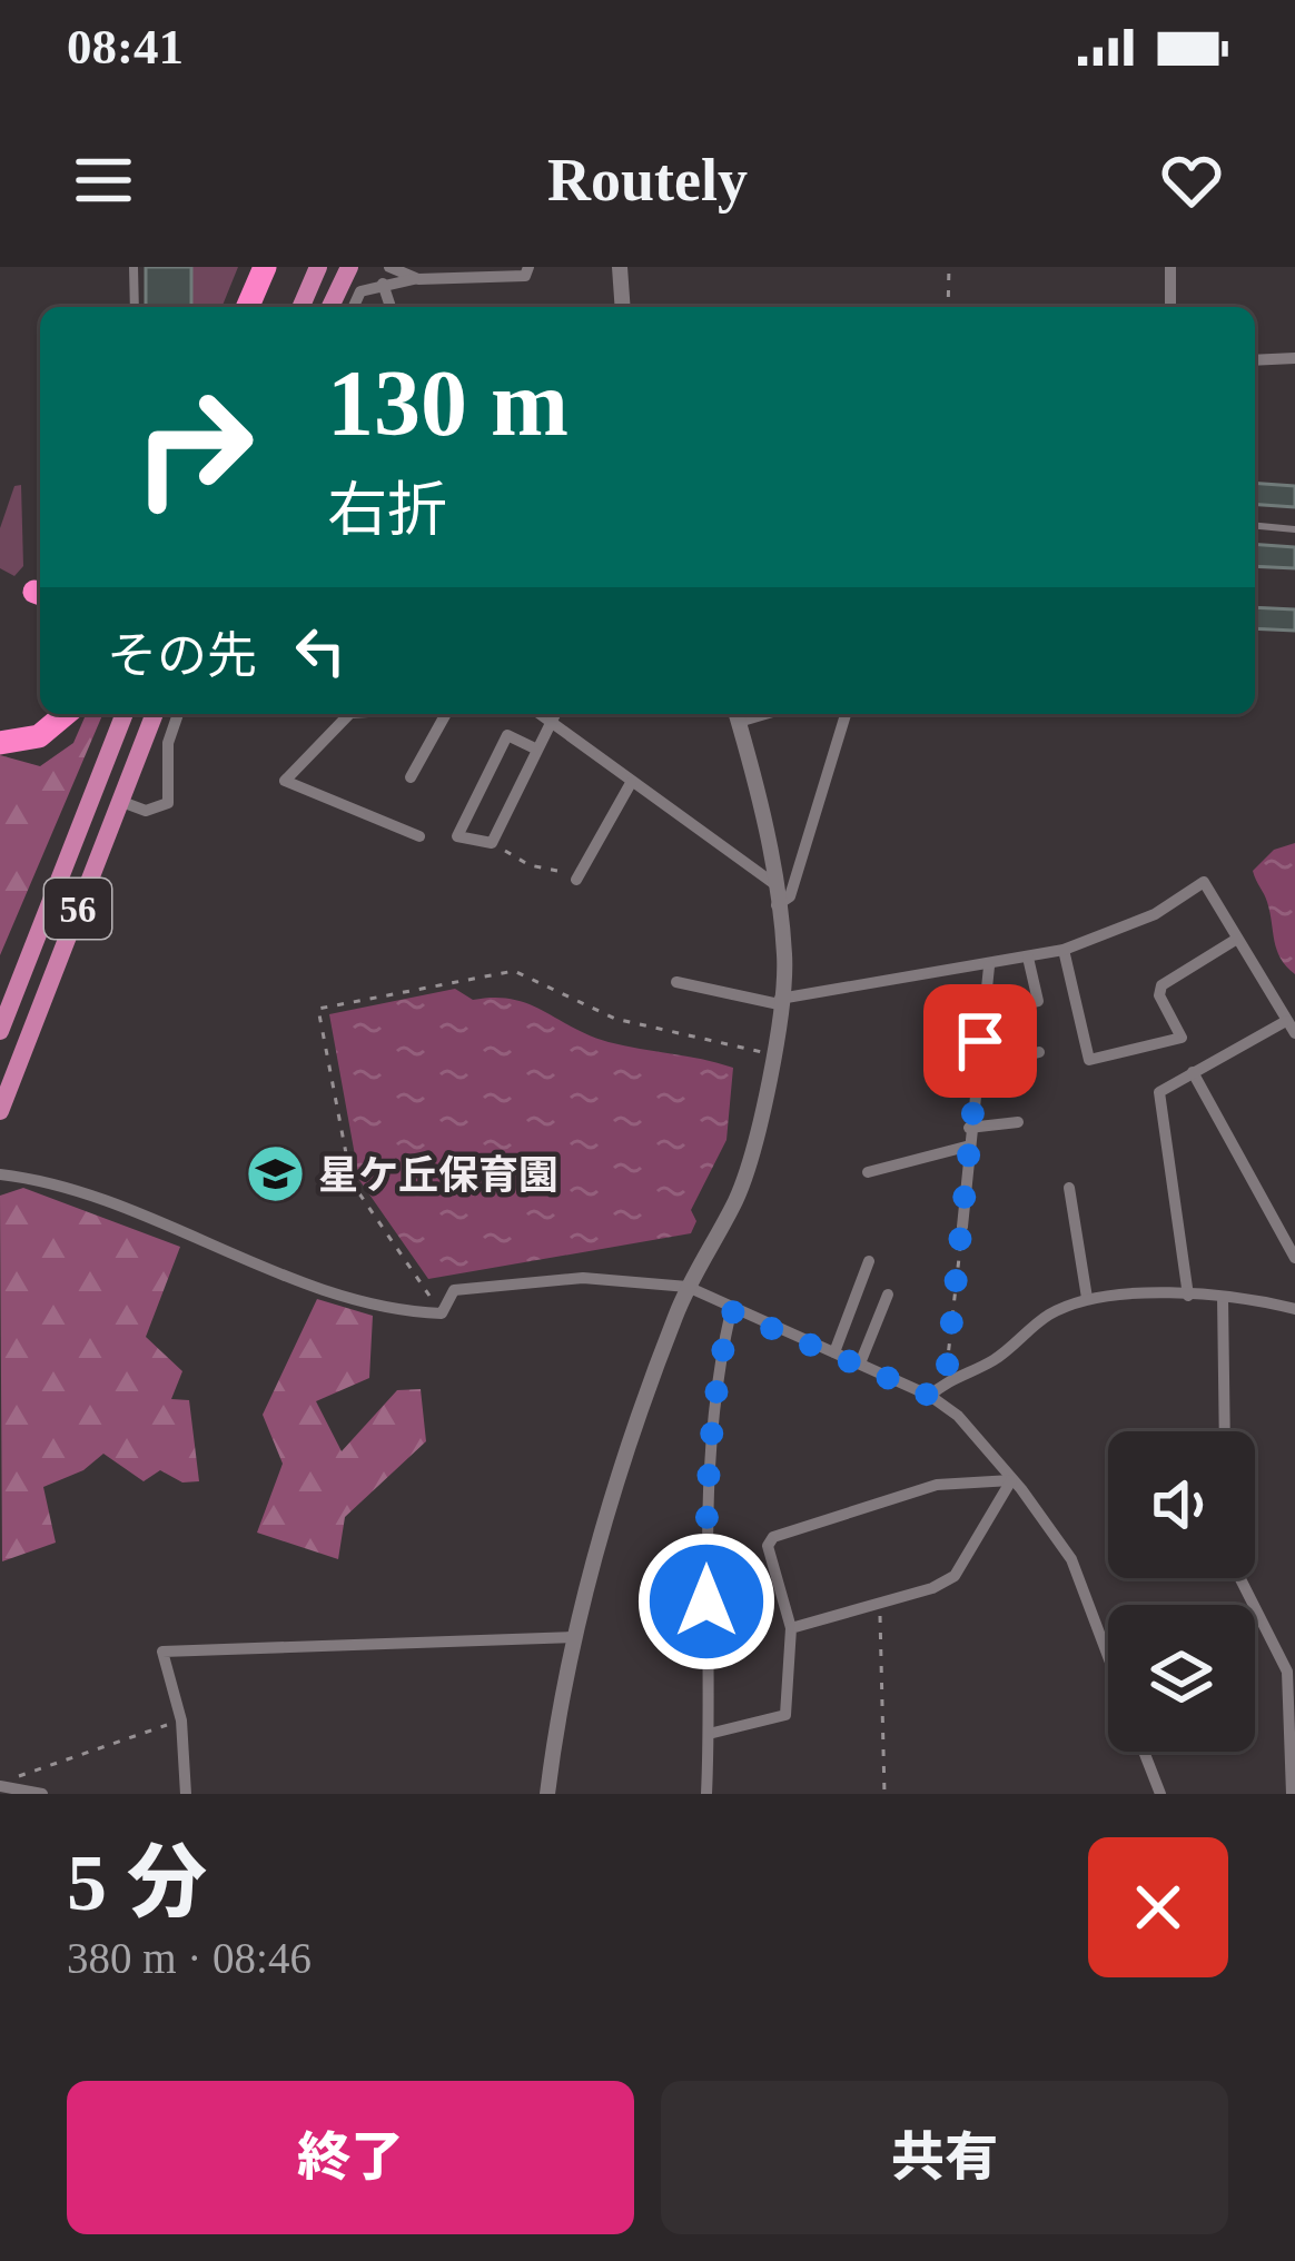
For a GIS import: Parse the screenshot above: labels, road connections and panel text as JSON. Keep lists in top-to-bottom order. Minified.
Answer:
{"streets":{"main road":["56"]},"places":{"school or university":["星ケ丘保育園"]},"page":{"status":"08:41","header":"Routely","turn":["130 m","右折"],"then":"その先","heading":["5 分","380 m · 08:46"],"buttons":["終了","共有"]}}
